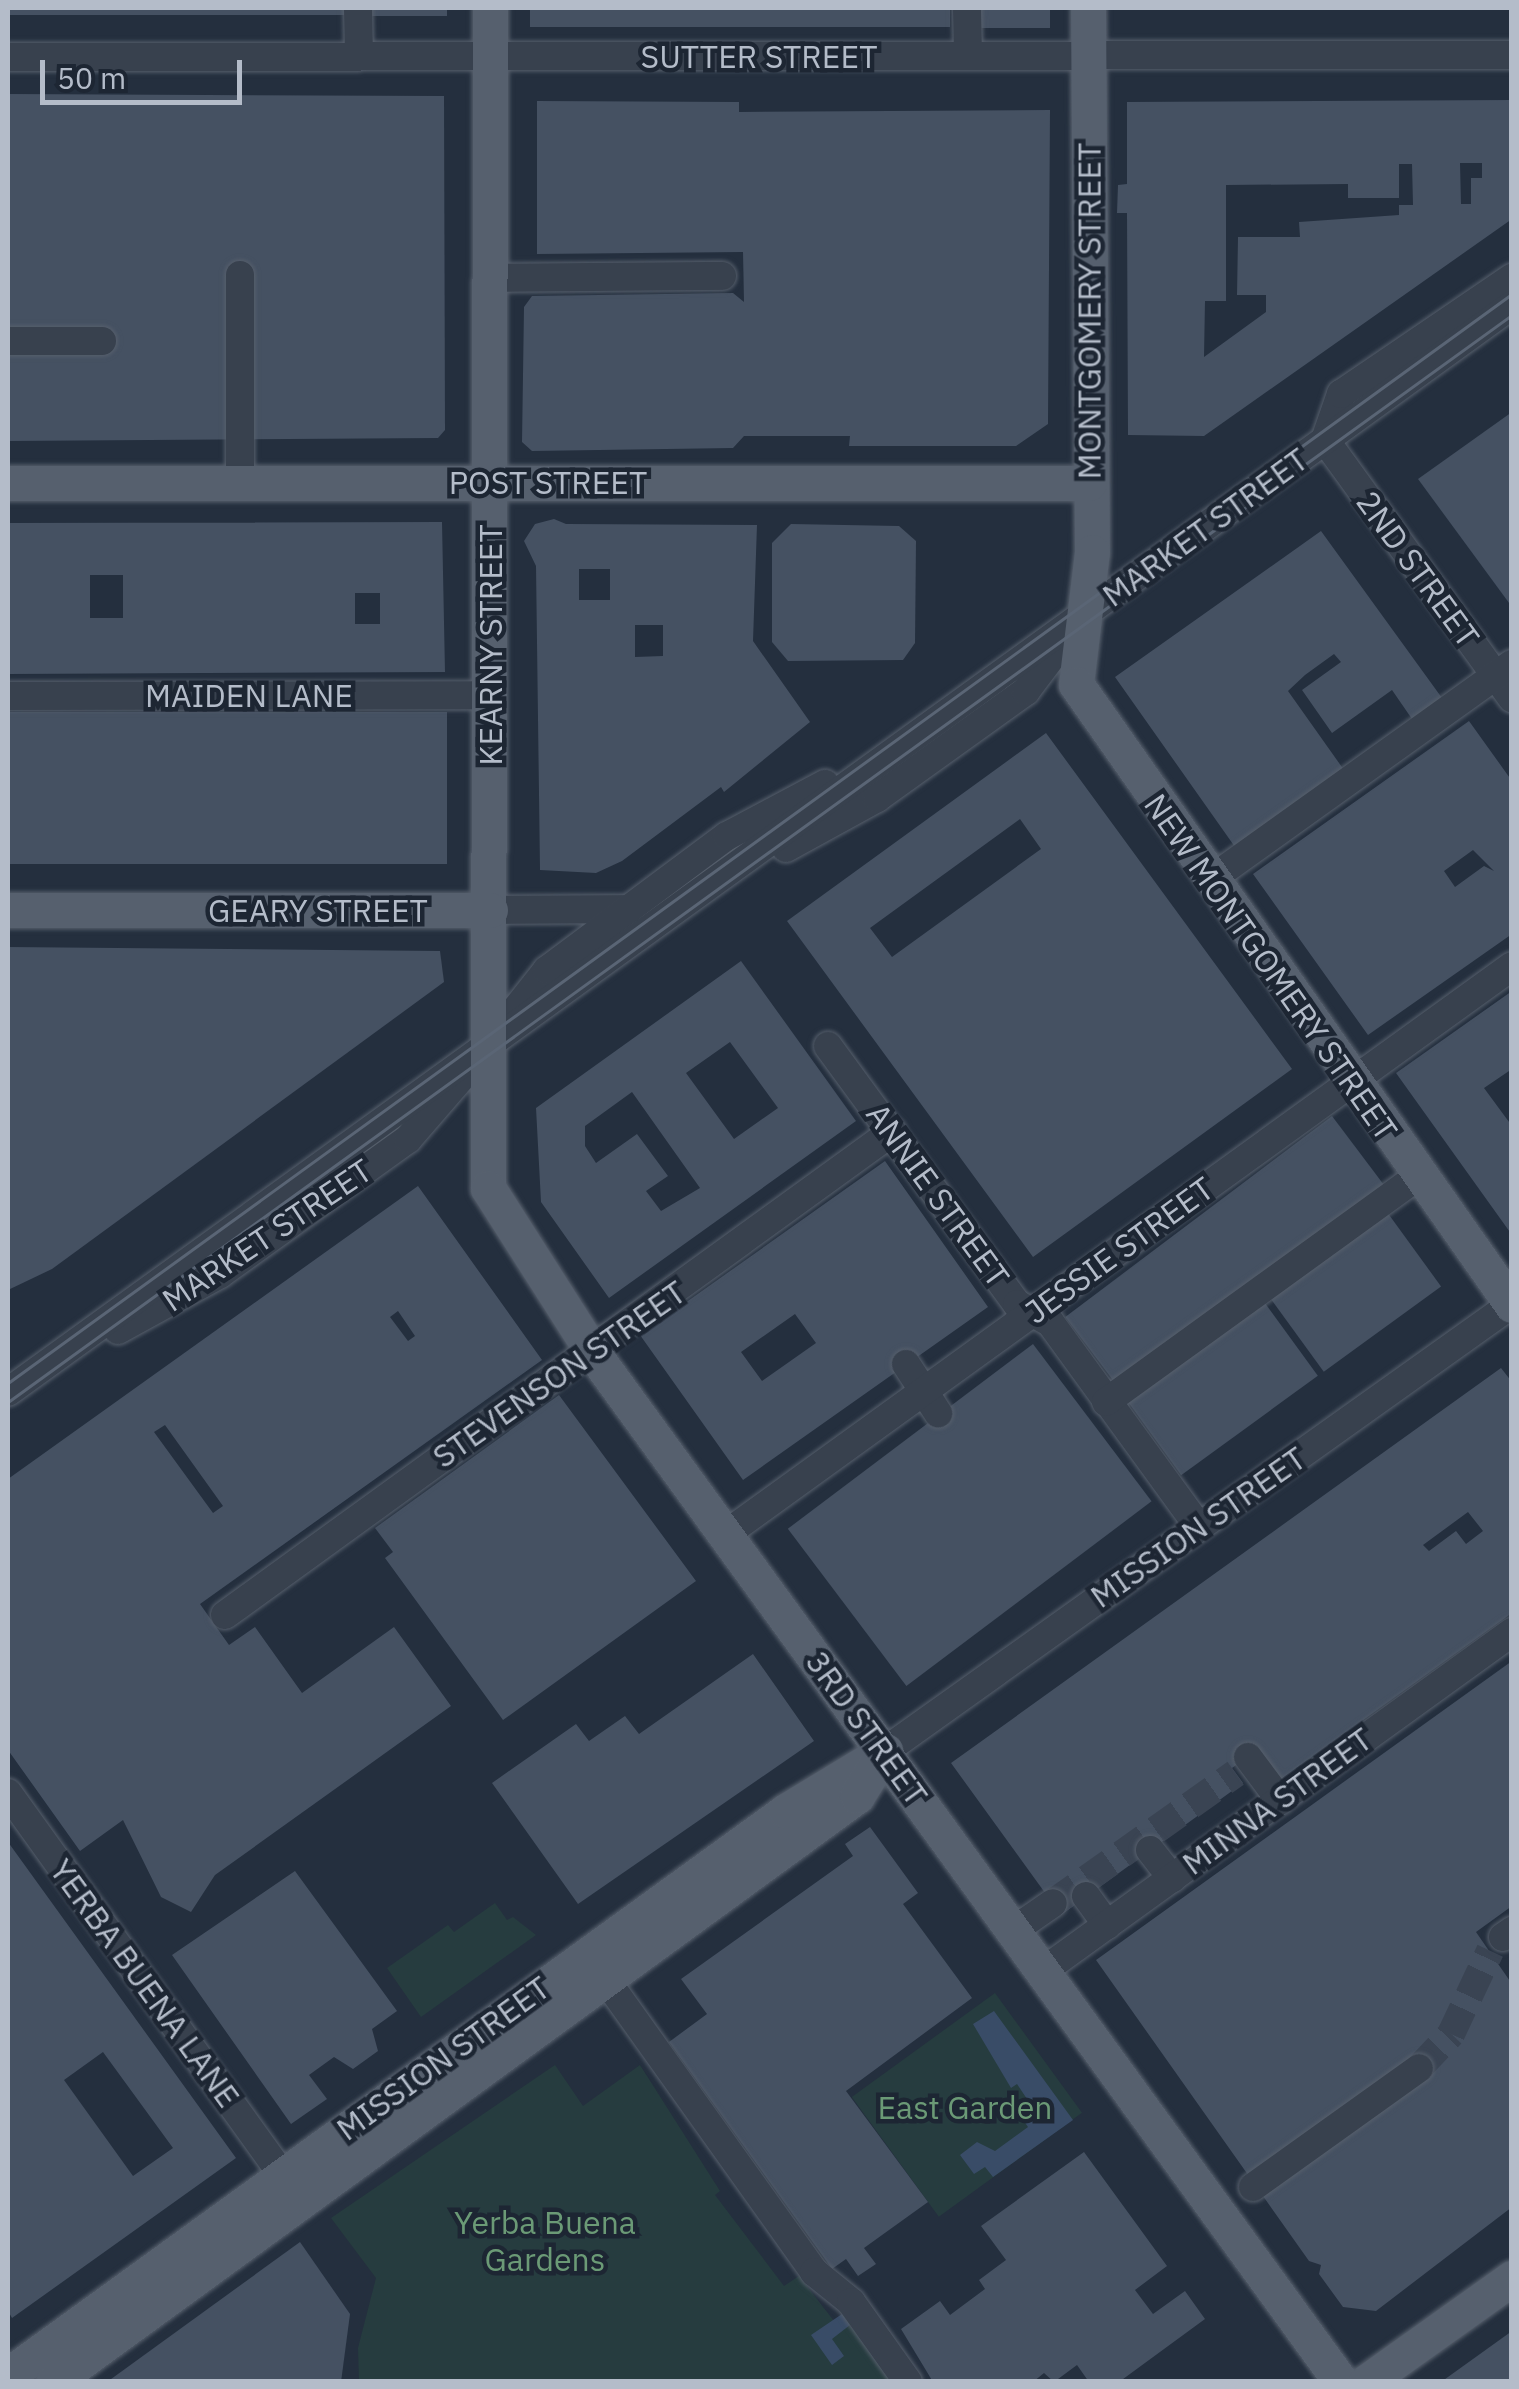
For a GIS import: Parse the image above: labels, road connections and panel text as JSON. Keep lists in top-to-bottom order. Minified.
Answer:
{"streets":{"main road":["MONTGOMERY STREET","POST STREET","KEARNY STREET","GEARY STREET","NEW MONTGOMERY STREET","MISSION STREET","3RD STREET"],"street":["SUTTER STREET","MARKET STREET","2ND STREET","MAIDEN LANE","ANNIE STREET","JESSIE STREET","STEVENSON STREET","MINNA STREET","YERBA BUENA LANE"]},"crossings":[["SUTTER STREET","MONTGOMERY STREET"],["SUTTER STREET","KEARNY STREET"],["MONTGOMERY STREET","POST STREET"],["MONTGOMERY STREET","MARKET STREET"],["MONTGOMERY STREET","NEW MONTGOMERY STREET"],["POST STREET","KEARNY STREET"],["MARKET STREET","2ND STREET"],["MARKET STREET","KEARNY STREET"],["MARKET STREET","GEARY STREET"],["MARKET STREET","NEW MONTGOMERY STREET"],["MARKET STREET","3RD STREET"],["KEARNY STREET","MAIDEN LANE"],["KEARNY STREET","GEARY STREET"],["KEARNY STREET","3RD STREET"],["NEW MONTGOMERY STREET","JESSIE STREET"],["NEW MONTGOMERY STREET","MISSION STREET"],["ANNIE STREET","JESSIE STREET"],["ANNIE STREET","STEVENSON STREET"],["ANNIE STREET","MISSION STREET"],["JESSIE STREET","3RD STREET"],["STEVENSON STREET","3RD STREET"],["MISSION STREET","3RD STREET"],["MISSION STREET","YERBA BUENA LANE"],["3RD STREET","MINNA STREET"]],"parks":["East Garden","Yerba Buena Gardens"],"scale_bar":"50 m"}
